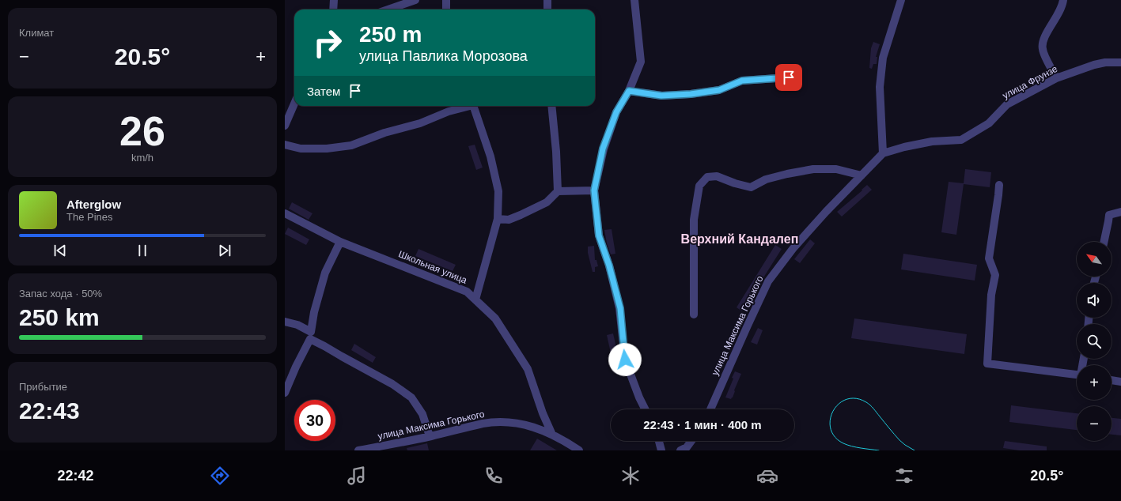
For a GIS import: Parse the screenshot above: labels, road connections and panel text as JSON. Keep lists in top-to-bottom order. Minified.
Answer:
{"streets":{"street":["улица Фрунзе","Школьная улица","улица Максима Горького"]},"crossings":[["улица Фрунзе","улица Максима Горького"],["Школьная улица","улица Максима Горького"]],"districts":["Верхний Кандалеп"],"north":"top left","page":{"tile":["Климат",["26","km/h"],["Запас хода · 50%","250 km"],["Прибытие","22:43"]],"turn":["250 m","улица Павлика Морозова"],"heat":["−","20.5°","+"],"then":"Затем","song":["Afterglow","The Pines"],"map_buttons":["+","−"],"limit":"30","trip":"22:43 · 1 мин · 400 m","tabs":["22:42","20.5°"]}}
